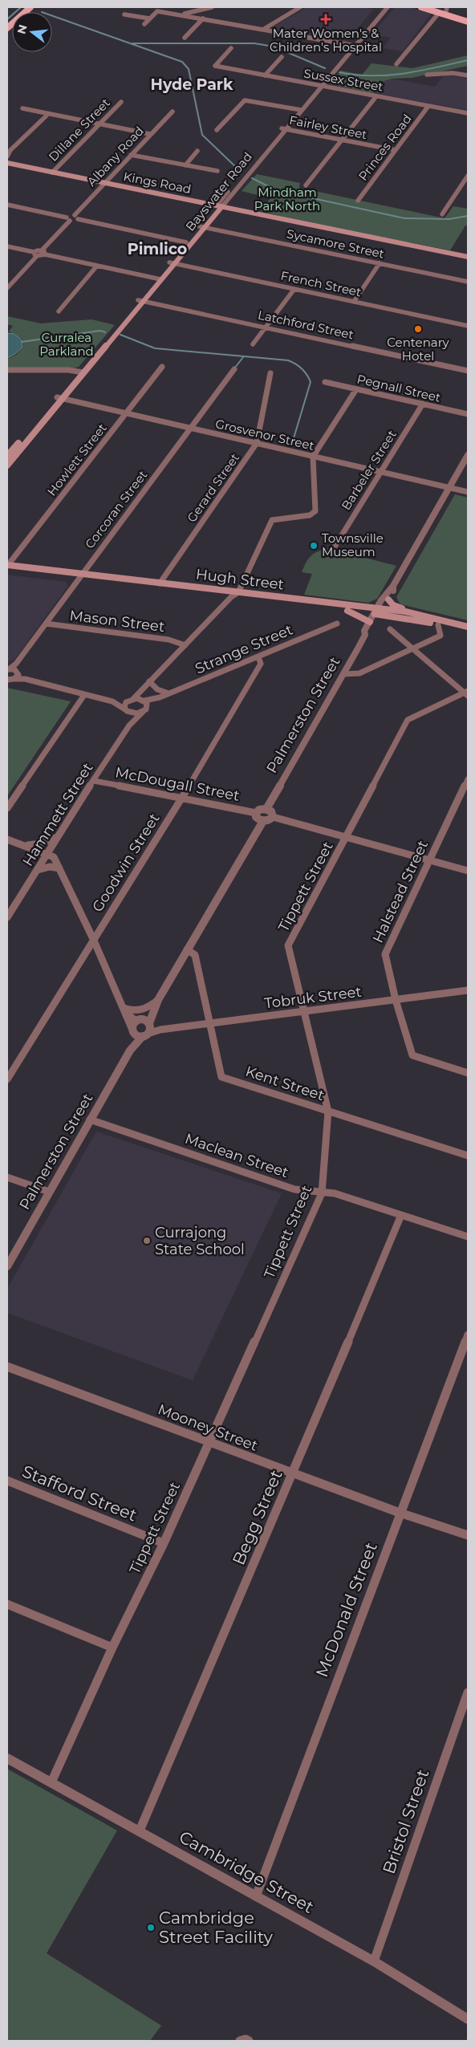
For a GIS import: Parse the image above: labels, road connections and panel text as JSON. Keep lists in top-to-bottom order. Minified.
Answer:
{"streets":{"main road":["Kings Road","Bayswater Road","Hugh Street"],"street":["Sussex Street","Fairley Street","Dillane Street","Princes Road","Albany Road","Sycamore Street","French Street","Latchford Street","Pegnall Street","Grosvenor Street","Howlett Street","Barbeler Street","Gerard Street","Corcoran Street","Mason Street","Strange Street","Palmerston Street","McDougall Street","Hammett Street","Goodwin Street","Tippett Street","Halstead Street","Tobruk Street","Kent Street","Maclean Street","Mooney Street","Stafford Street","Begg Street","McDonald Street","Bristol Street","Cambridge Street"]},"crossings":[["Sussex Street","Princes Road"],["Sussex Street","Bayswater Road"],["Fairley Street","Princes Road"],["Fairley Street","Bayswater Road"],["Dillane Street","Kings Road"],["Albany Road","Kings Road"],["Kings Road","Bayswater Road"],["Bayswater Road","Sycamore Street"],["Bayswater Road","French Street"],["Bayswater Road","Latchford Street"],["Bayswater Road","Grosvenor Street"],["Pegnall Street","Barbeler Street"],["Grosvenor Street","Howlett Street"],["Grosvenor Street","Barbeler Street"],["Grosvenor Street","Gerard Street"],["Grosvenor Street","Corcoran Street"],["Grosvenor Street","Palmerston Street"],["Howlett Street","Hugh Street"],["Gerard Street","Hugh Street"],["Corcoran Street","Hugh Street"],["Corcoran Street","Mason Street"],["Hugh Street","Palmerston Street"],["Strange Street","Hammett Street"],["Strange Street","Goodwin Street"],["Palmerston Street","McDougall Street"],["Palmerston Street","Tobruk Street"],["Palmerston Street","Kent Street"],["Palmerston Street","Maclean Street"],["McDougall Street","Hammett Street"],["McDougall Street","Goodwin Street"],["Tippett Street","Tobruk Street"],["Tippett Street","Kent Street"],["Tippett Street","Maclean Street"],["Tippett Street","Mooney Street"],["Tippett Street","Stafford Street"],["Tippett Street","Cambridge Street"],["Halstead Street","Tobruk Street"],["Tobruk Street","Kent Street"],["Maclean Street","Begg Street"],["Mooney Street","Begg Street"],["Mooney Street","McDonald Street"],["Begg Street","Cambridge Street"],["McDonald Street","Cambridge Street"],["Bristol Street","Cambridge Street"]],"districts":["Hyde Park","Pimlico"],"parks":["Mindham Park North","Curralea Parkland"],"places":{"health":["Mater Women's & Children's Hospital"],"other":["Centenary Hotel","Townsville Museum","Currajong State School","Cambridge Street Facility"]},"north":"left"}
